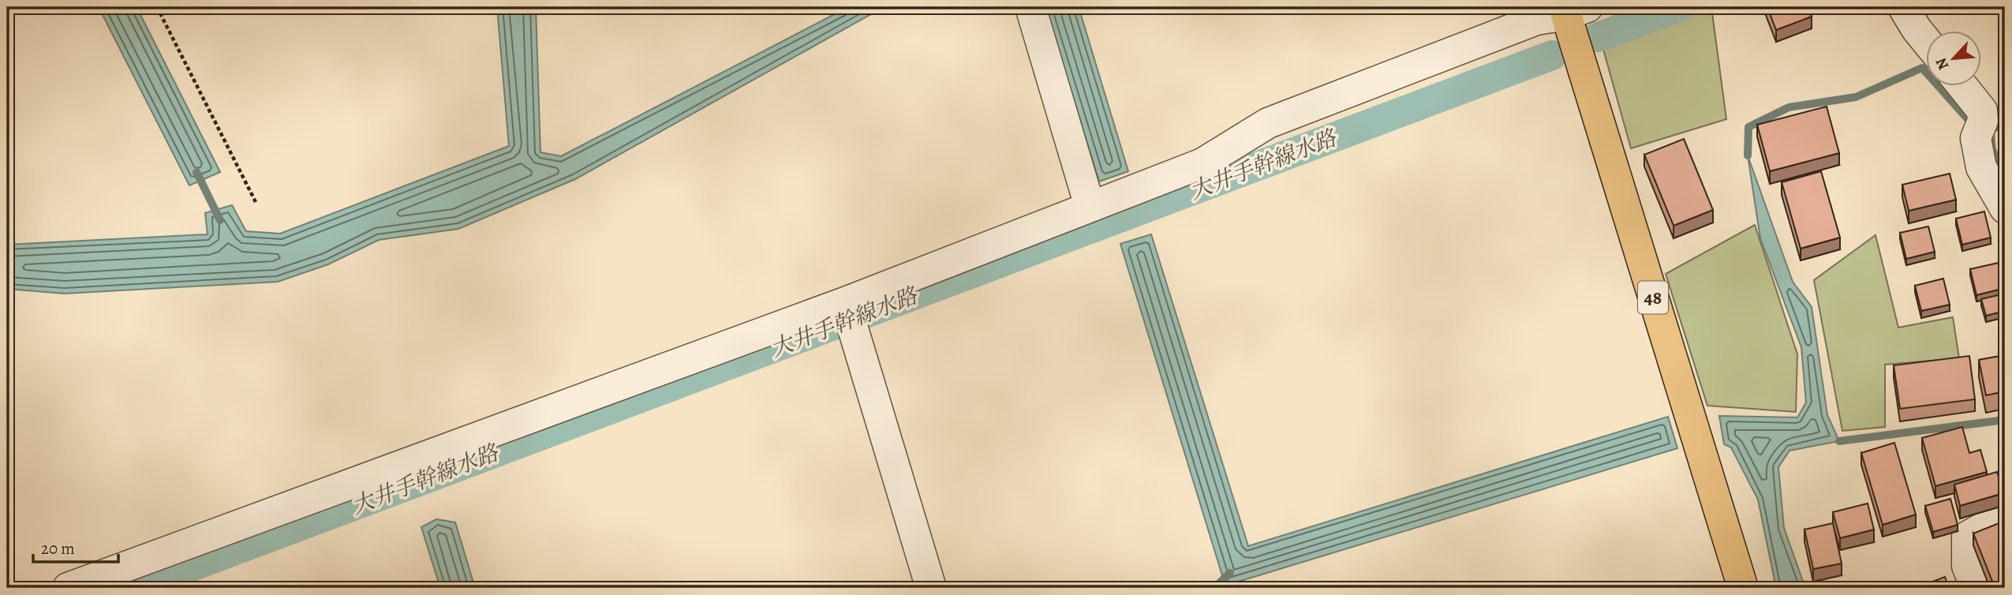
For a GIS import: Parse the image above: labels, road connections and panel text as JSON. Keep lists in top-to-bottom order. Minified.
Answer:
{"streets":{"main road":["48"]},"water":["大井手幹線水路"],"scale_bar":"20 m","north":"bottom left"}
